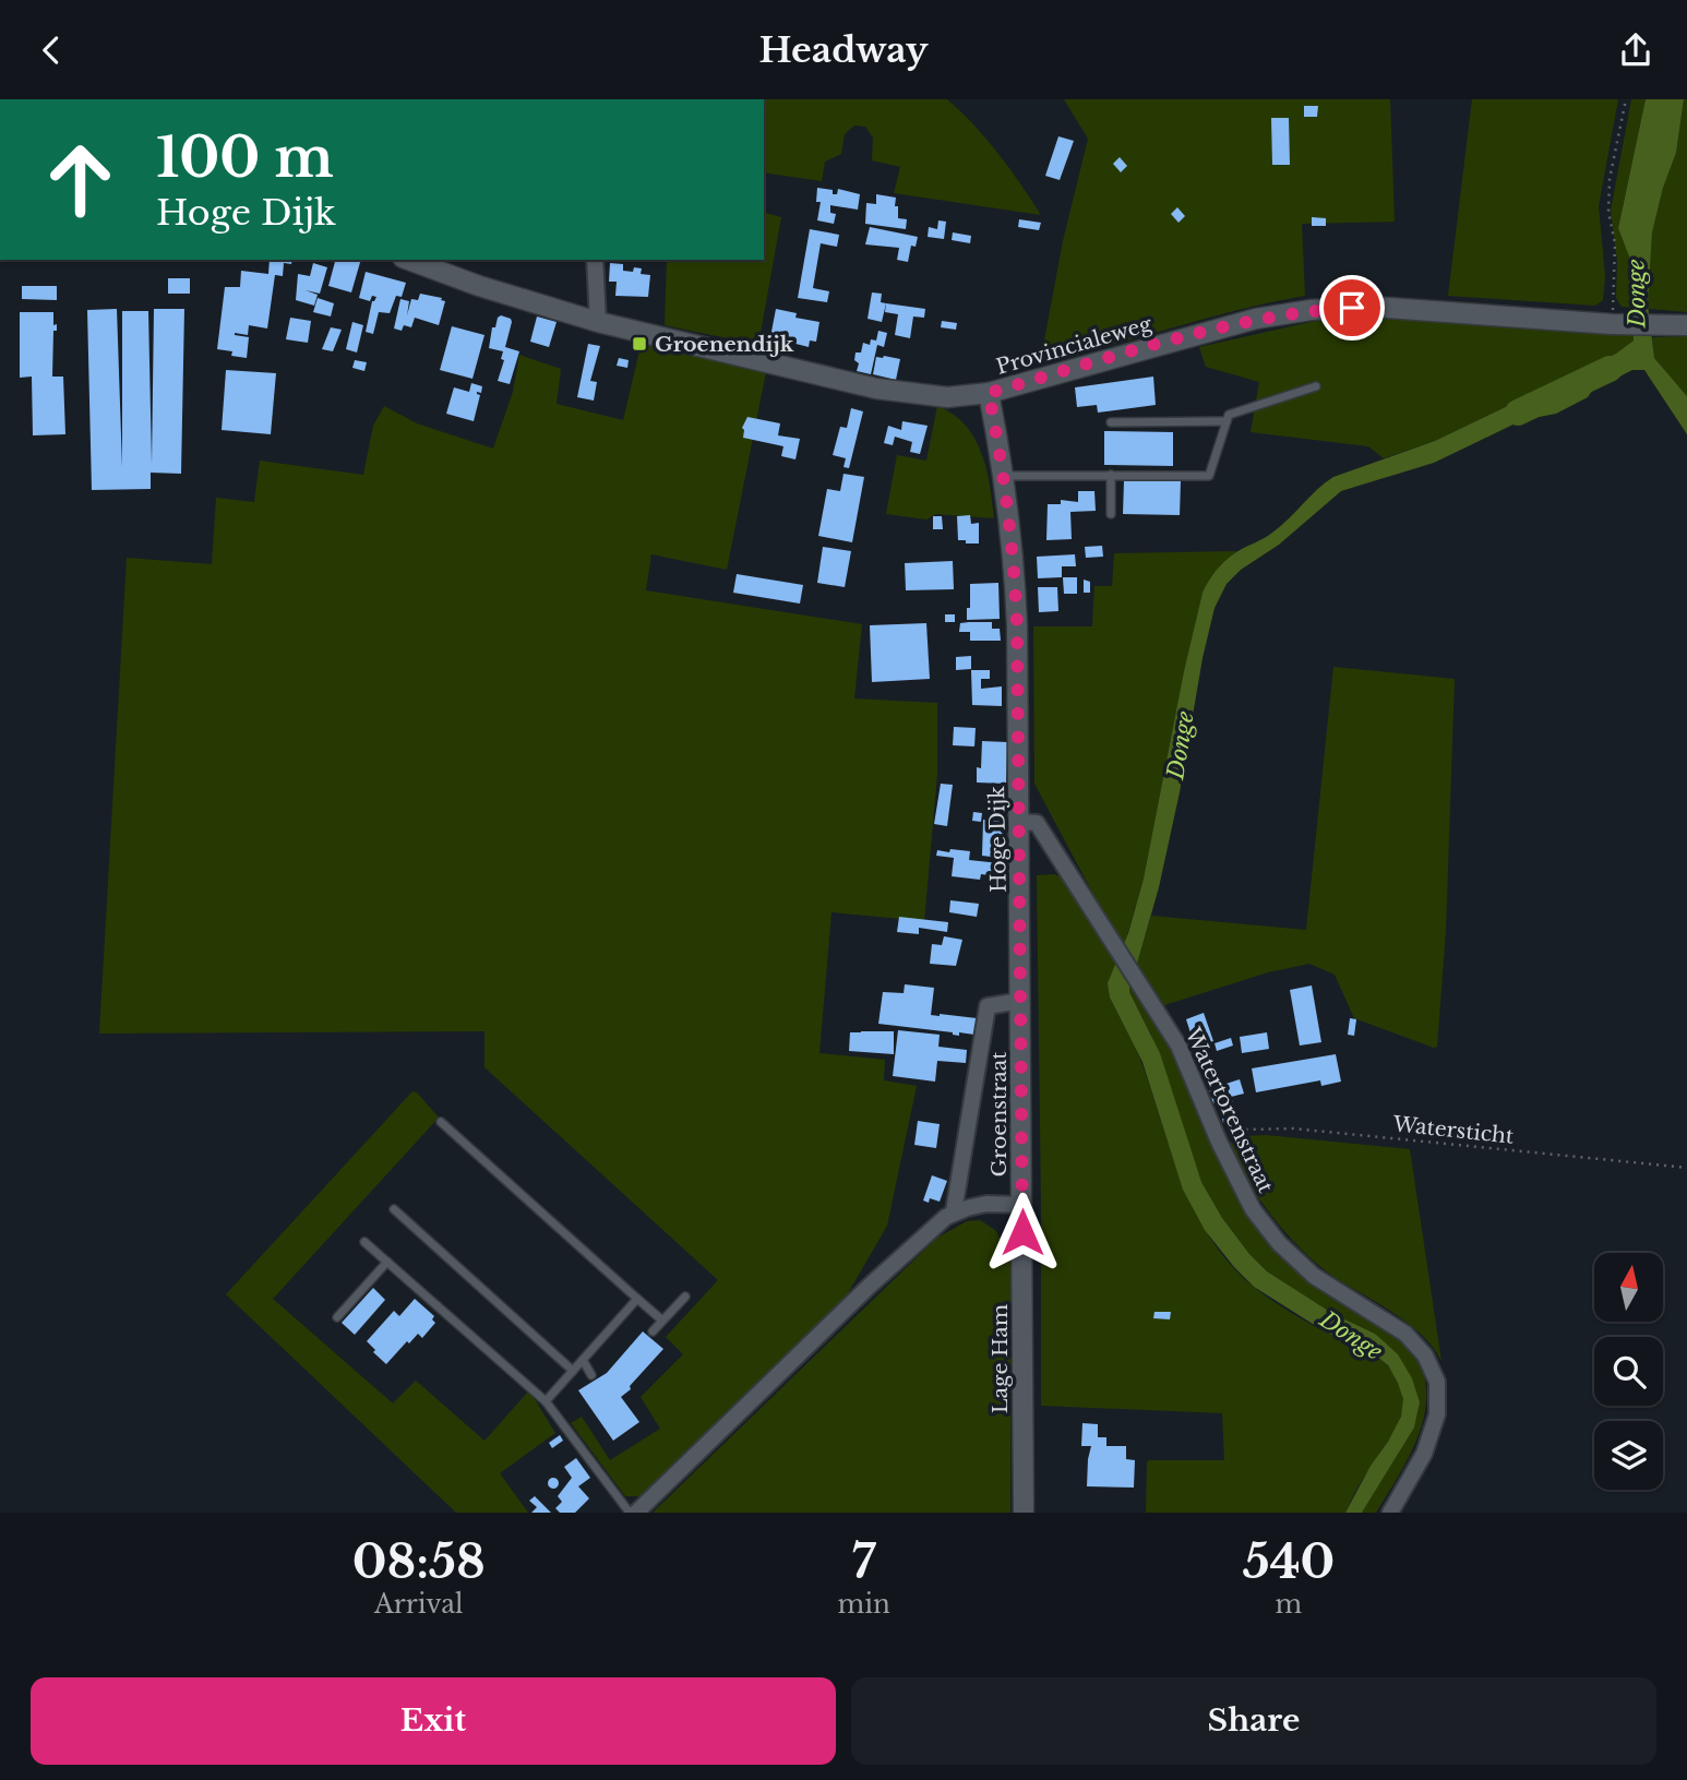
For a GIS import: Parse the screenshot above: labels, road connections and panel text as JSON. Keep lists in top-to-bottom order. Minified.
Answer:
{"streets":{"street":["Provincialeweg","Hoge Dijk","Watertorenstraat","Groenstraat","Lage Ham"],"path":["Watersticht"]},"crossings":[["Provincialeweg","Hoge Dijk"],["Hoge Dijk","Watertorenstraat"],["Hoge Dijk","Groenstraat"],["Watertorenstraat","Watersticht"],["Groenstraat","Lage Ham"]],"water":["Donge"],"places":{"transit":["Groenendijk"]},"north":"top","page":{"header":"Headway","turn":["100 m","Hoge Dijk"],"eta":["08:58","Arrival","7","min","540","m"],"buttons":["Exit","Share"]}}
